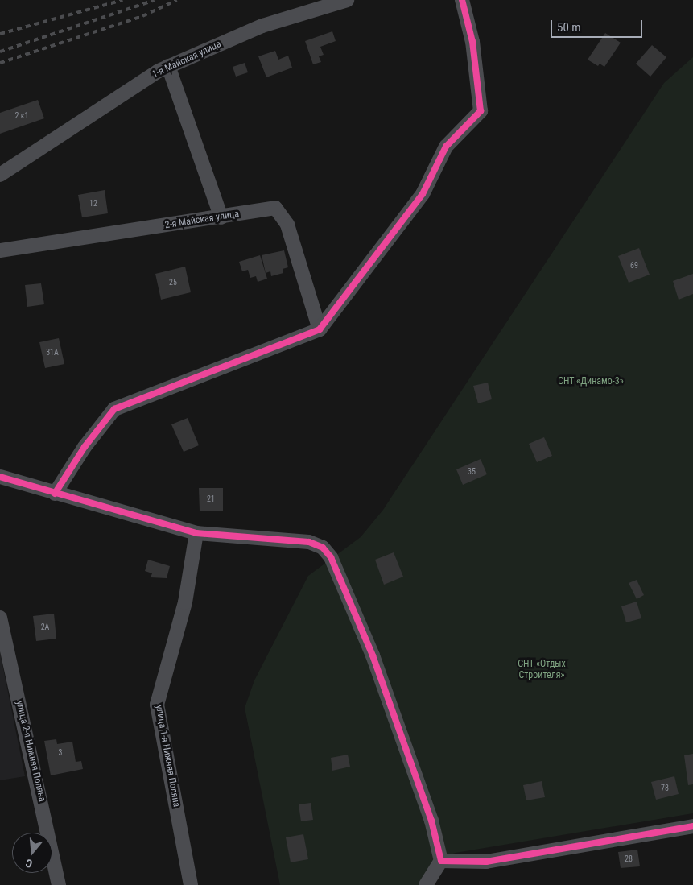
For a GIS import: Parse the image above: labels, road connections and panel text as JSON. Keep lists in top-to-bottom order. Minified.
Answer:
{"streets":{"street":["1-я Майская улица","2-я Майская улица","улица 2-я Нижняя Поляна","улица 1-я Нижняя Поляна"]},"parks":["СНТ «Динамо-3»","СНТ «Отдых Строителя»"],"house_numbers":["2 к1","12","69","25","31А","35","21","2А","3","78","28"],"scale_bar":"50 m","north":"bottom"}
